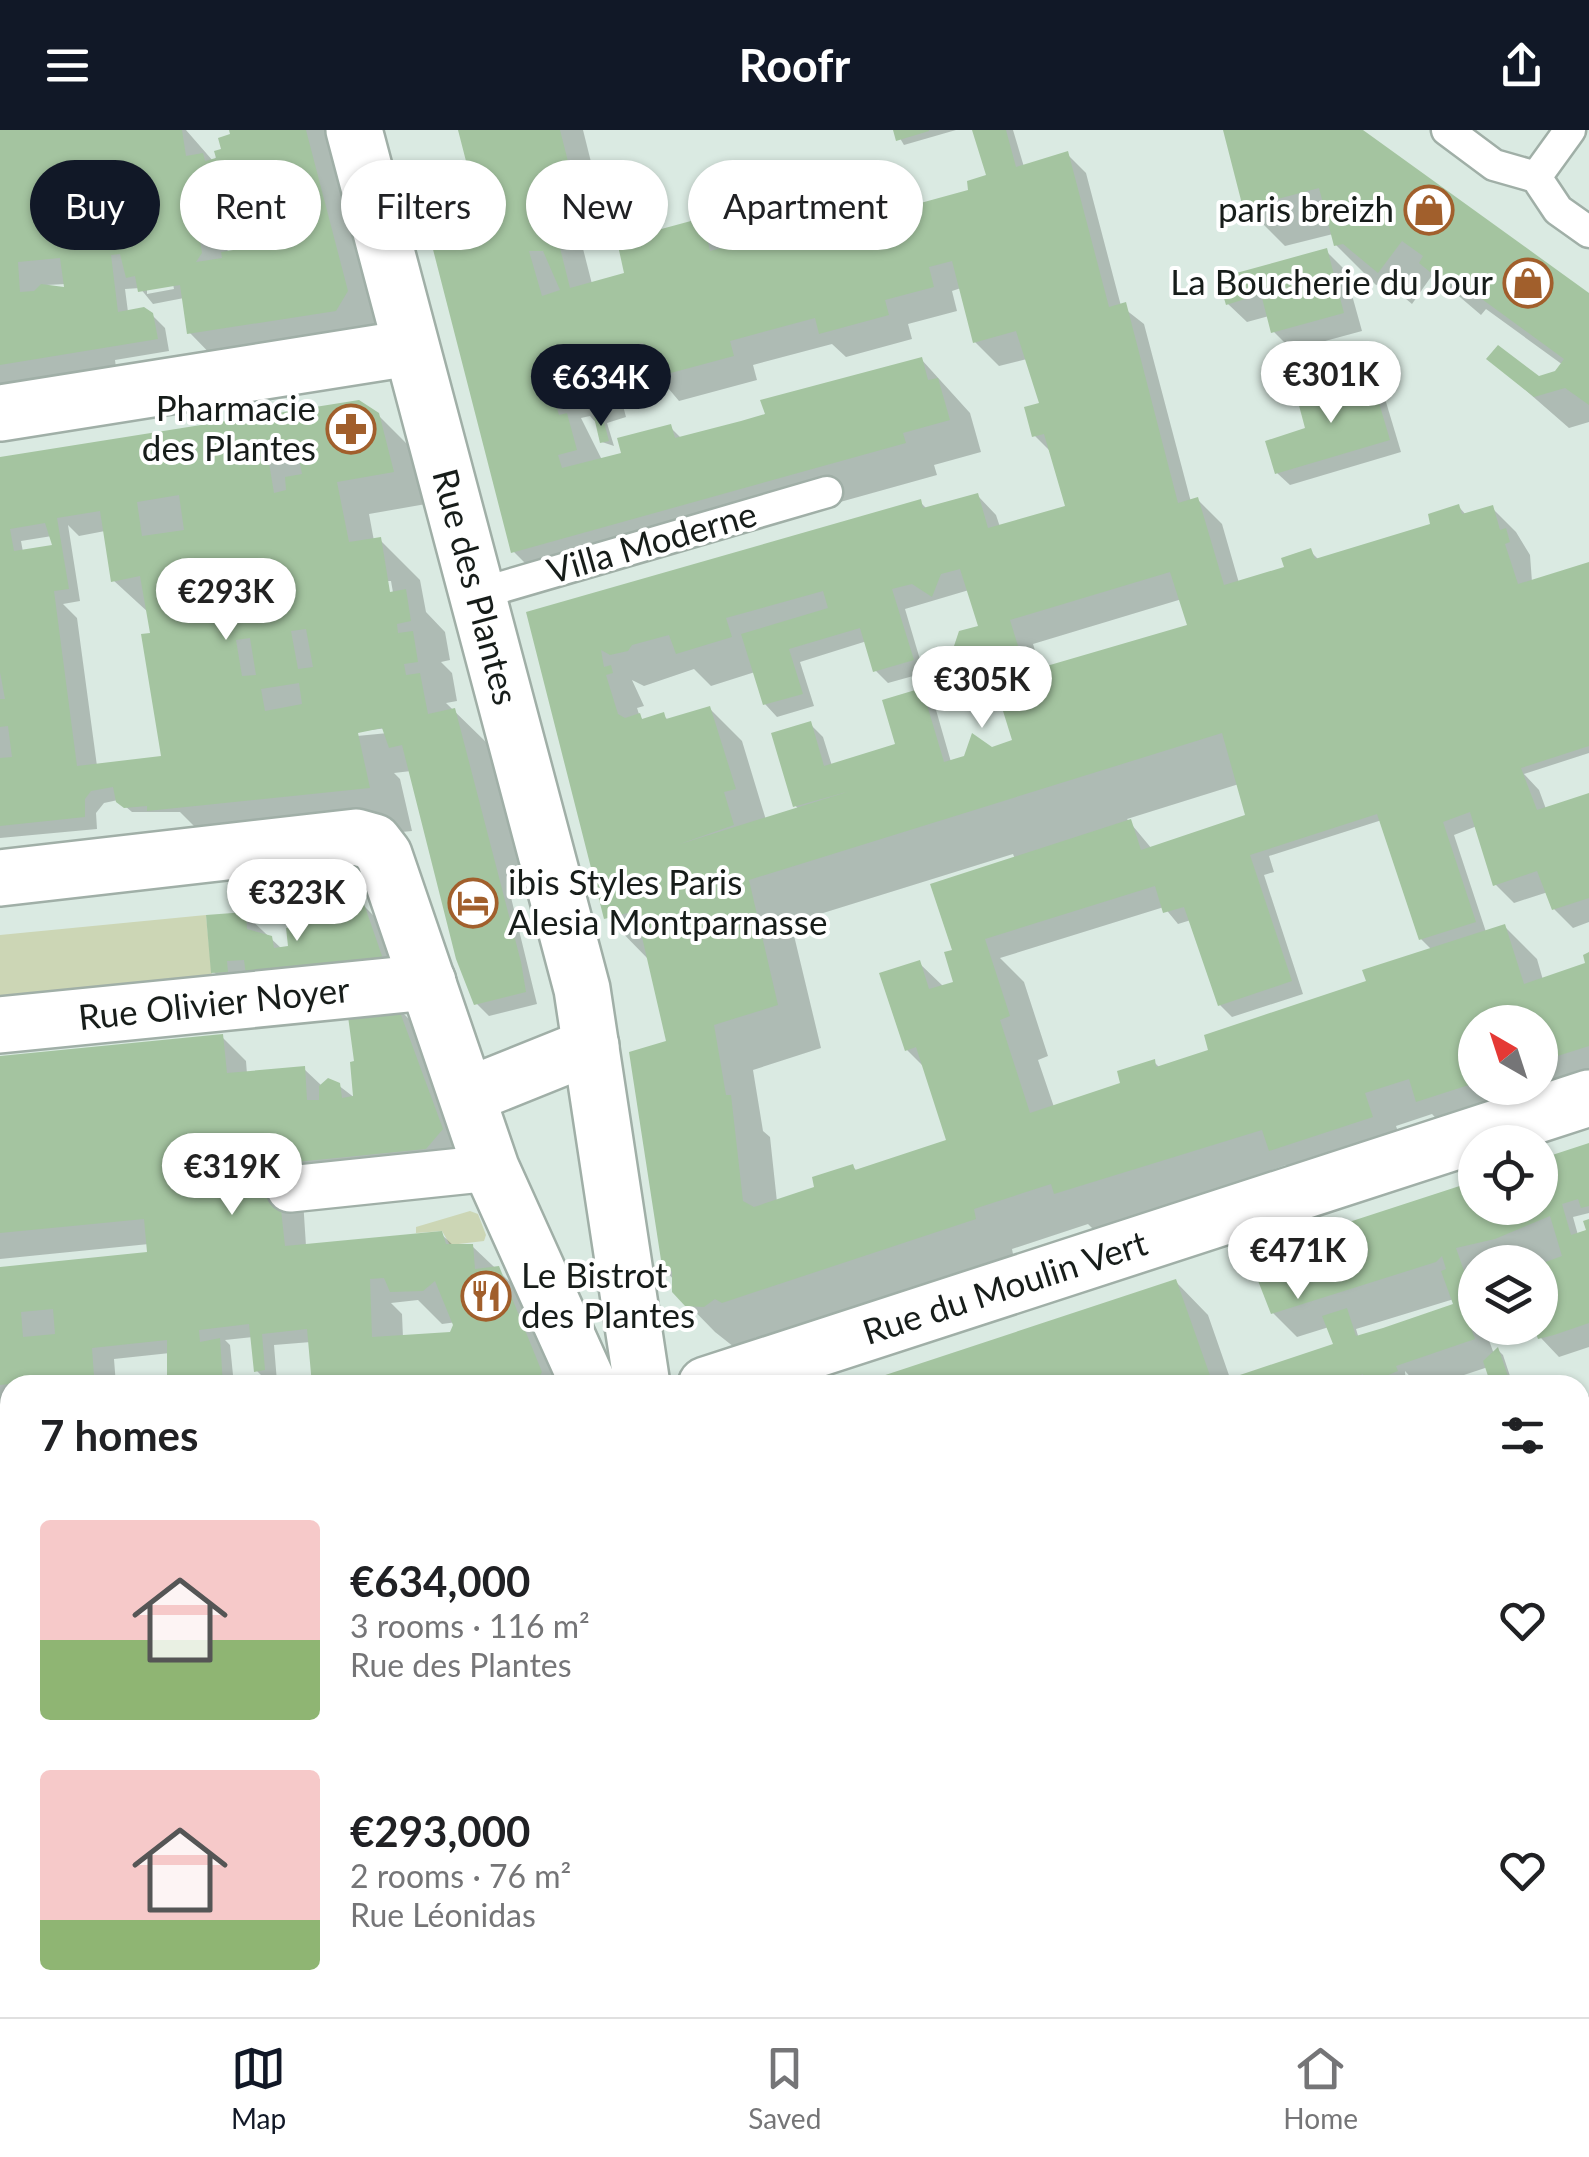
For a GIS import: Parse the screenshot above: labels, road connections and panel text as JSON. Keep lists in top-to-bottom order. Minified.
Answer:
{"streets":{"street":["Rue des Plantes","Rue Olivier Noyer","Rue du Moulin Vert"],"lane":["Villa Moderne"]},"crossings":[["Villa Moderne","Rue des Plantes"]],"places":{"shop":["paris breizh","La Boucherie du Jour"],"pharmacy":["Pharmacie des Plantes"],"hotel":["ibis Styles Paris Alesia Montparnasse"],"restaurant":["Le Bistrot des Plantes"]},"north":"top left","page":{"header":"Roofr","chip":["Buy","Rent","Filters","New","Apartment"],"price":["€301K","€634K","€293K","€305K","€323K","€319K","€471K"],"heading":"7 homes","list":[{"name":"€634,000","note":"3 rooms · 116 m² · Rue des Plantes"},{"name":"€293,000","note":"2 rooms · 76 m² · Rue Léonidas"}],"tabs":["Map","Saved","Home"]}}
